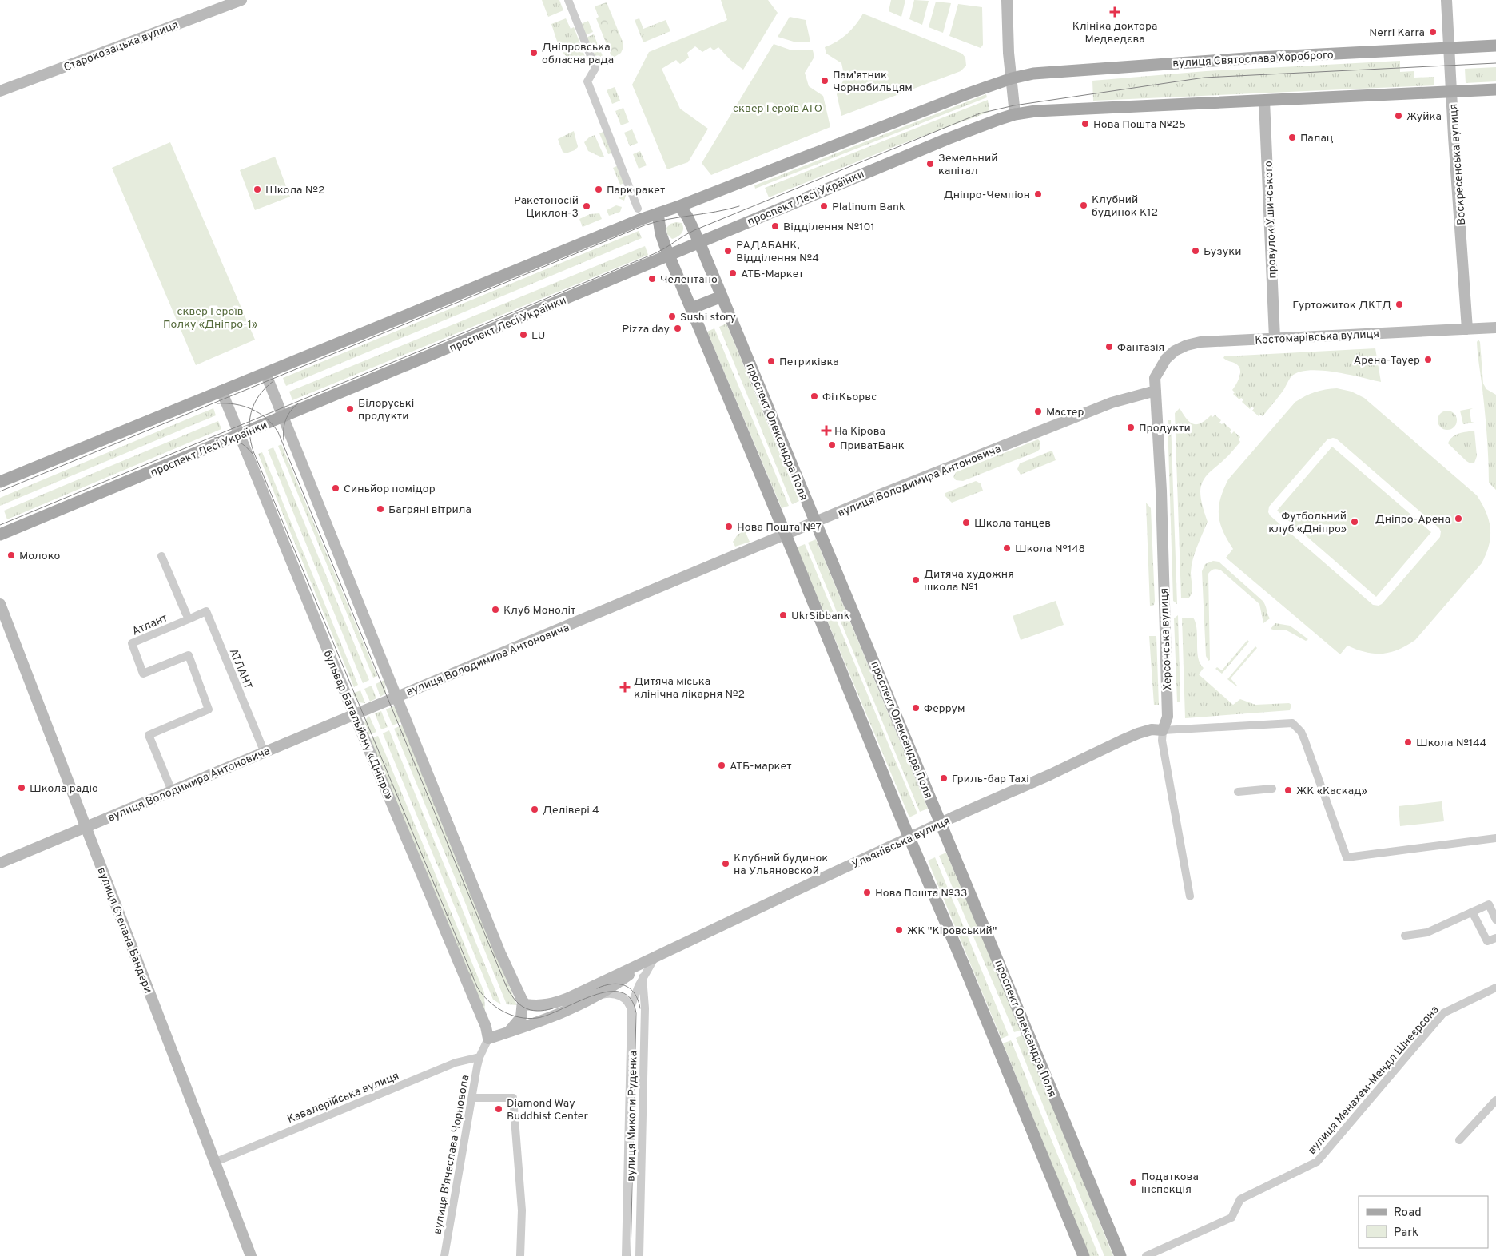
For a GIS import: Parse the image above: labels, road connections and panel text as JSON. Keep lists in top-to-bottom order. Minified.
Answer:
{"streets":{"main road":["вулиця Святослава Хороброго","проспект Лесі Українки","проспект Олександра Поля"],"street":["Старокозацька вулиця","Воскресенська вулиця","провулок Ушинського","Костомарівська вулиця","вулиця Володимира Антоновича","Атлант","Херсонська вулиця","АТЛАНТ","бульвар Батальйону «Дніпро»","Ульянівська вулиця","вулиця Степана Бандери","вулиця Менахем-Мендл Шнеєрсона","Кавалерійська вулиця","вулиця Миколи Руденка","вулиця В'ячеслава Чорновола"]},"crossings":[["вулиця Святослава Хороброго","Воскресенська вулиця"],["Воскресенська вулиця","Костомарівська вулиця"],["проспект Лесі Українки","проспект Олександра Поля"],["проспект Лесі Українки","бульвар Батальйону «Дніпро»"],["провулок Ушинського","Костомарівська вулиця"],["Костомарівська вулиця","Херсонська вулиця"],["проспект Олександра Поля","вулиця Володимира Антоновича"],["проспект Олександра Поля","Ульянівська вулиця"],["вулиця Володимира Антоновича","Атлант"],["вулиця Володимира Антоновича","Херсонська вулиця"],["вулиця Володимира Антоновича","АТЛАНТ"],["вулиця Володимира Антоновича","бульвар Батальйону «Дніпро»"],["вулиця Володимира Антоновича","вулиця Степана Бандери"],["Атлант","АТЛАНТ"],["Херсонська вулиця","Ульянівська вулиця"],["бульвар Батальйону «Дніпро»","Ульянівська вулиця"],["Ульянівська вулиця","вулиця Миколи Руденка"],["вулиця Степана Бандери","Кавалерійська вулиця"],["Кавалерійська вулиця","вулиця В'ячеслава Чорновола"]],"parks":["сквер Героїв АТО","сквер Героїв Полку «Дніпро-1»"],"places":{"health":["Клініка доктора Медведєва","На Кірова","Дитяча міська клінічна лікарня №2"],"other":["Nerri Karra","Дніпровська обласна рада","Пам’ятник Чорнобильцям","Жуйка","Нова Пошта №25","Палац","Земельний капітал","Школа №2","Парк ракет","Дніпро-Чемпіон","Клубний будинок К12","Ракетоносій Циклон-3","Platinum Bank","Відділення №101","РАДАБАНК, Відділення №4","Бузуки","АТБ-Маркет","Челентано","Гуртожиток ДКТД","Sushi story","Pizza day","LU","Фантазія","Арена-Тауер","Петриківка","ФiтКьорвс","Білоруські продукти","Мастер","Продукти","ПриватБанк","Синьйор помідор","Багряні вітрила","Дніпро-Арена","Футбольний клуб «Дніпро»","Школа танцев","Нова Пошта №7","Школа №148","Молоко","Дитяча художня школа №1","Клуб Моноліт","UkrSibbank","Феррум","Школа №144","АТБ-маркет","Гриль-бар Taxi","Школа радіо","ЖК «Каскад»","Делівері 4","Клубний будинок на Ульяновской","Нова Пошта №33","ЖК \"Кіровський\"","Diamond Way Buddhist Center","Податкова інспекція"]},"legend":["Road","Park"]}
